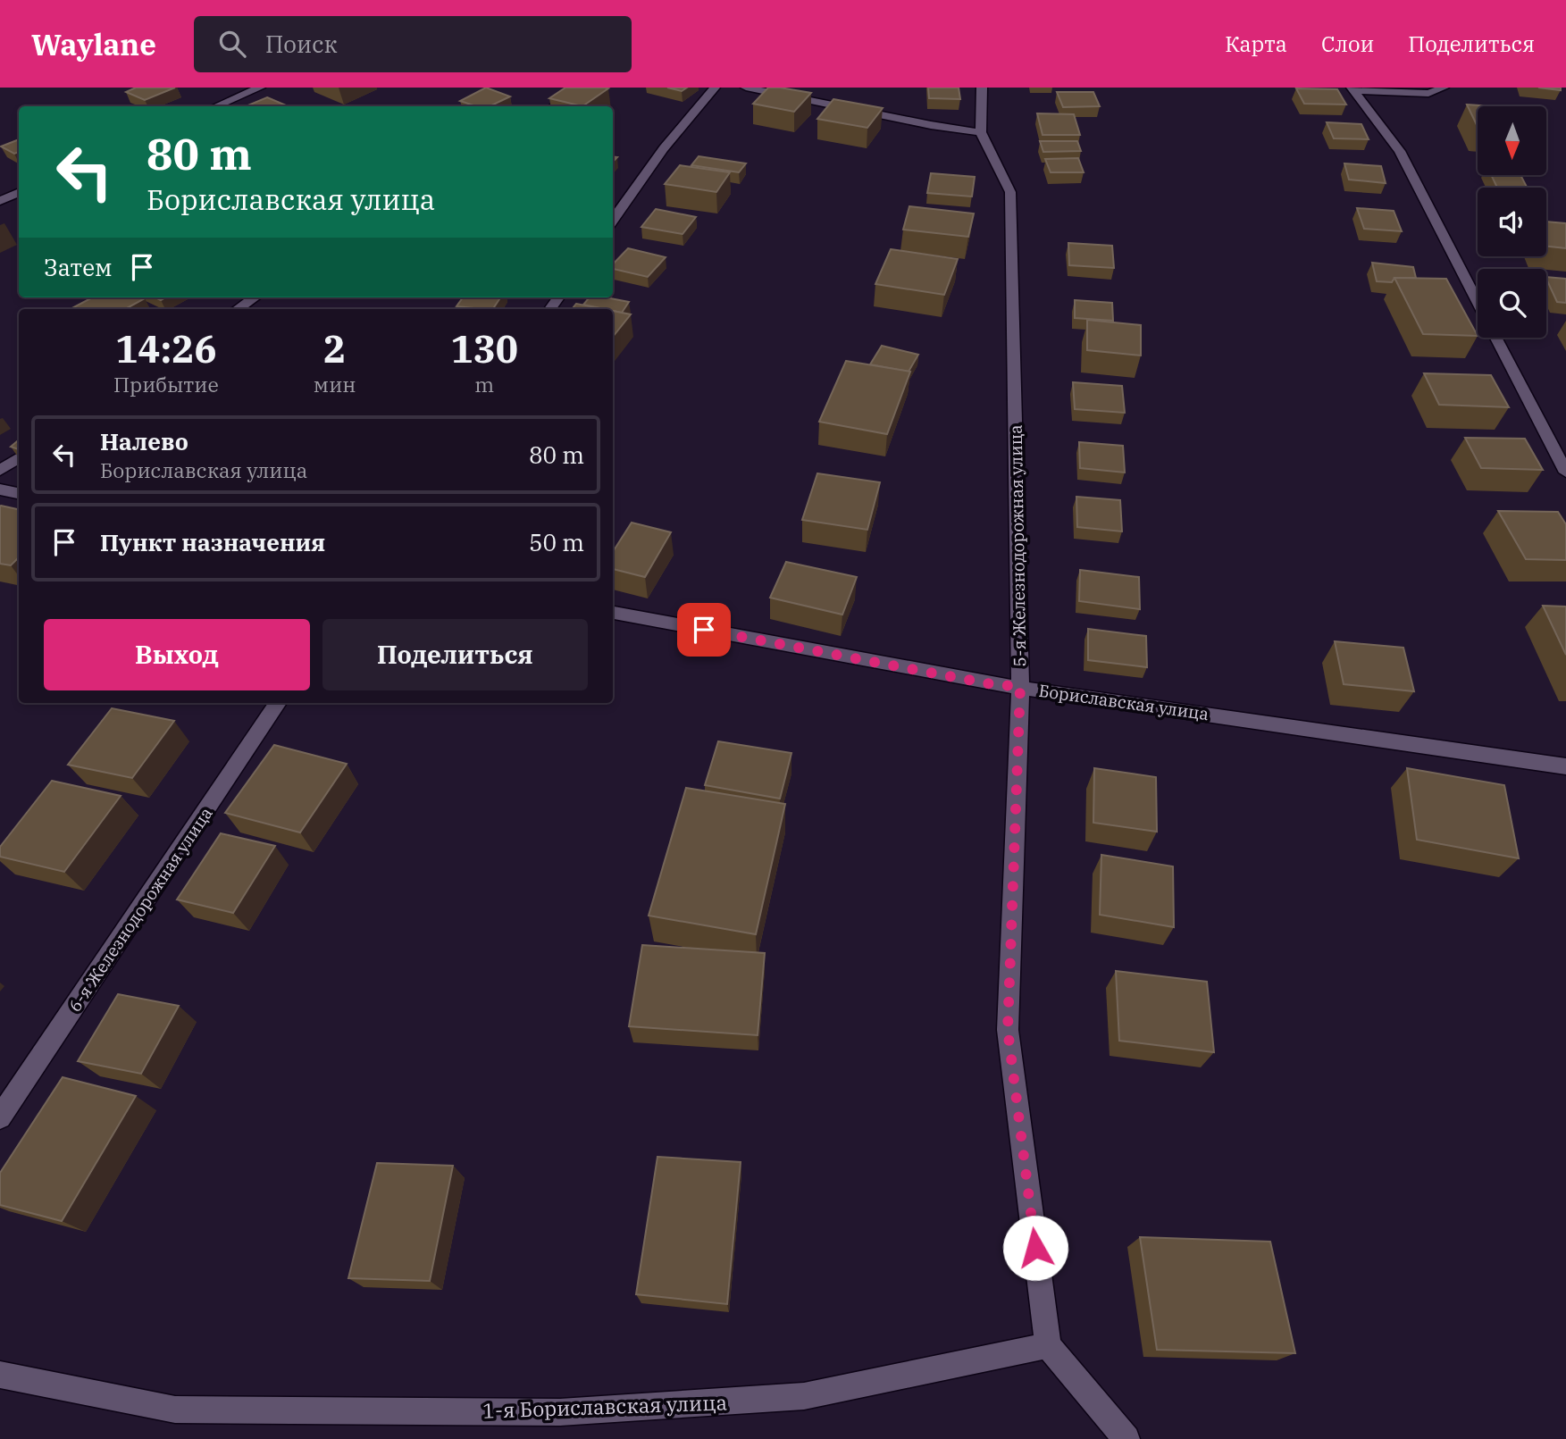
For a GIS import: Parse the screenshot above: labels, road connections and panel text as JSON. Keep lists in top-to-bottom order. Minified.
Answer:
{"streets":{"street":["5-я Железнодорожная улица","Бориславская улица","6-я Железнодорожная улица","1-я Бориславская улица"]},"crossings":[["5-я Железнодорожная улица","Бориславская улица"],["5-я Железнодорожная улица","1-я Бориславская улица"]],"north":"bottom","page":{"header":"Waylane","search":"Поиск","nav":["Карта","Слои","Поделиться"],"turn":["80 m","Бориславская улица"],"then":"Затем","eta":["14:26","Прибытие","2","мин","130","m"],"list":[{"name":"Налево","note":"Бориславская улица","value":"80 m"},{"name":"Пункт назначения","value":"50 m"}],"buttons":["Выход","Поделиться"]}}
